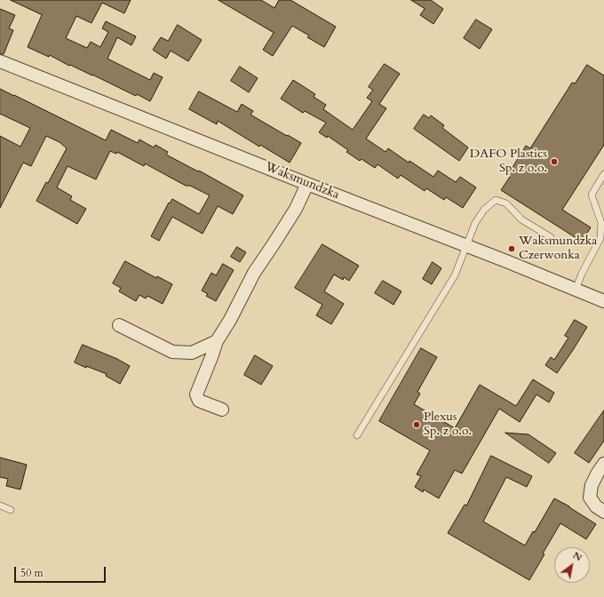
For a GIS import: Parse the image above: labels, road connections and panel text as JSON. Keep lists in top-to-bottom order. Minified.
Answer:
{"streets":{"street":["Waksmundzka"]},"places":["DAFO Plastics Sp. z o.o.","Waksmundzka Czerwonka","Plexus Sp. z o.o."],"scale_bar":"50 m","north":"top right"}
